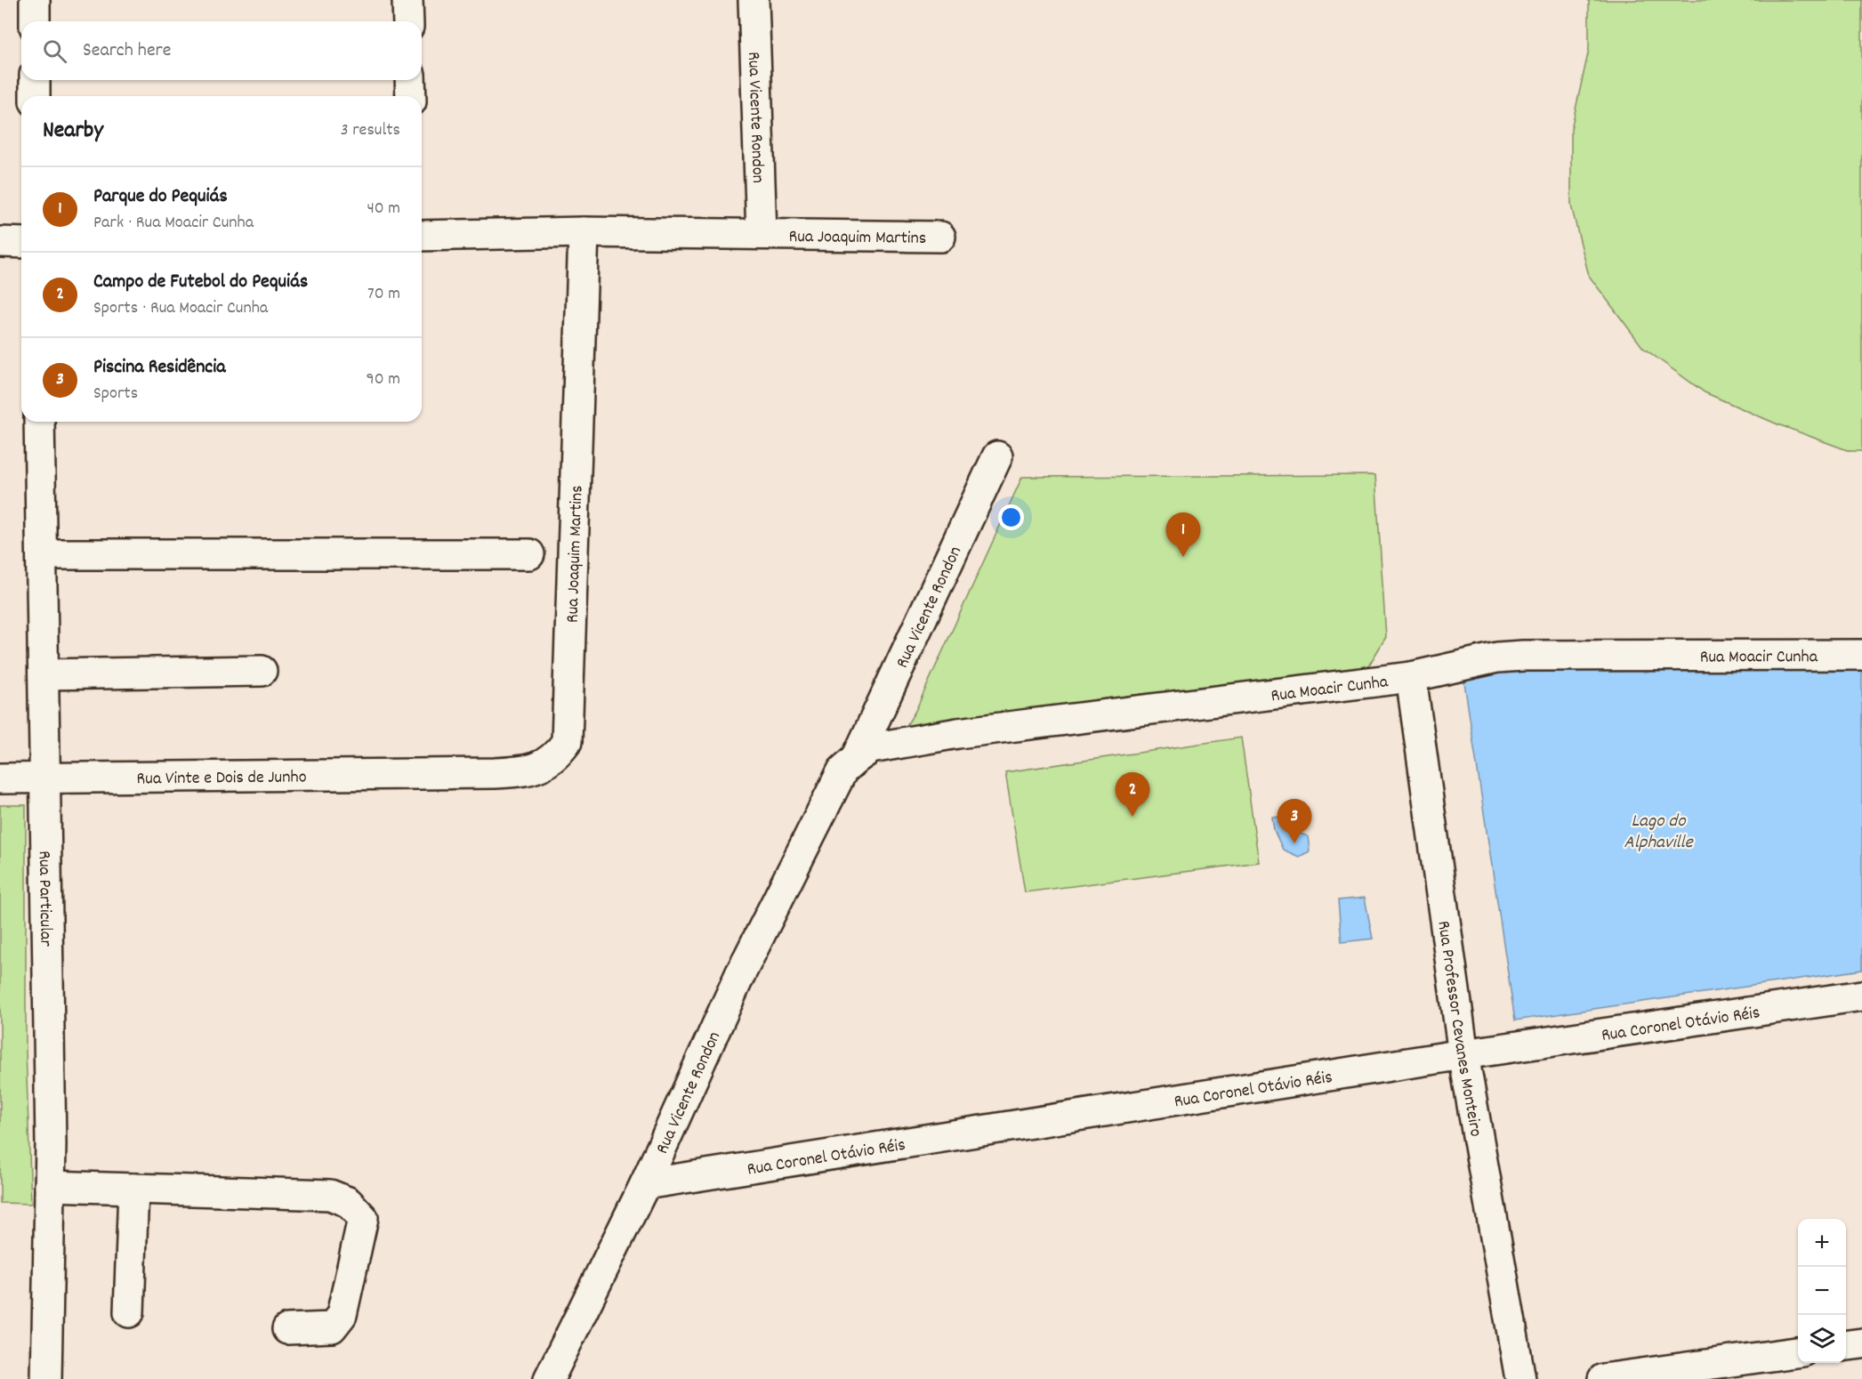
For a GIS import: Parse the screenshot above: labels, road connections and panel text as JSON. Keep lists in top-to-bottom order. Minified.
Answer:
{"streets":{"street":["Rua Vicente Rondon","Rua Joaquim Martins","Rua Moacir Cunha","Rua Vinte e Dois de Junho","Rua Particular","Rua Coronel Otávio Réis","Rua Professor Cevanes Monteiro"]},"crossings":[["Rua Vicente Rondon","Rua Joaquim Martins"],["Rua Vicente Rondon","Rua Moacir Cunha"],["Rua Vicente Rondon","Rua Coronel Otávio Réis"],["Rua Joaquim Martins","Rua Vinte e Dois de Junho"],["Rua Moacir Cunha","Rua Professor Cevanes Monteiro"],["Rua Vinte e Dois de Junho","Rua Particular"],["Rua Coronel Otávio Réis","Rua Professor Cevanes Monteiro"]],"water":["Lago do Alphaville"],"page":{"search":"Search here","heading":["Nearby","3 results"],"list":[{"mark":"1","name":"Parque do Pequiás","note":"Park · Rua Moacir Cunha","value":"40 m"},{"mark":"2","name":"Campo de Futebol do Pequiás","note":"Sports · Rua Moacir Cunha","value":"70 m"},{"mark":"3","name":"Piscina Residência","note":"Sports","value":"90 m"}],"pins":["1","2","3"],"map_buttons":["+","−"]}}
